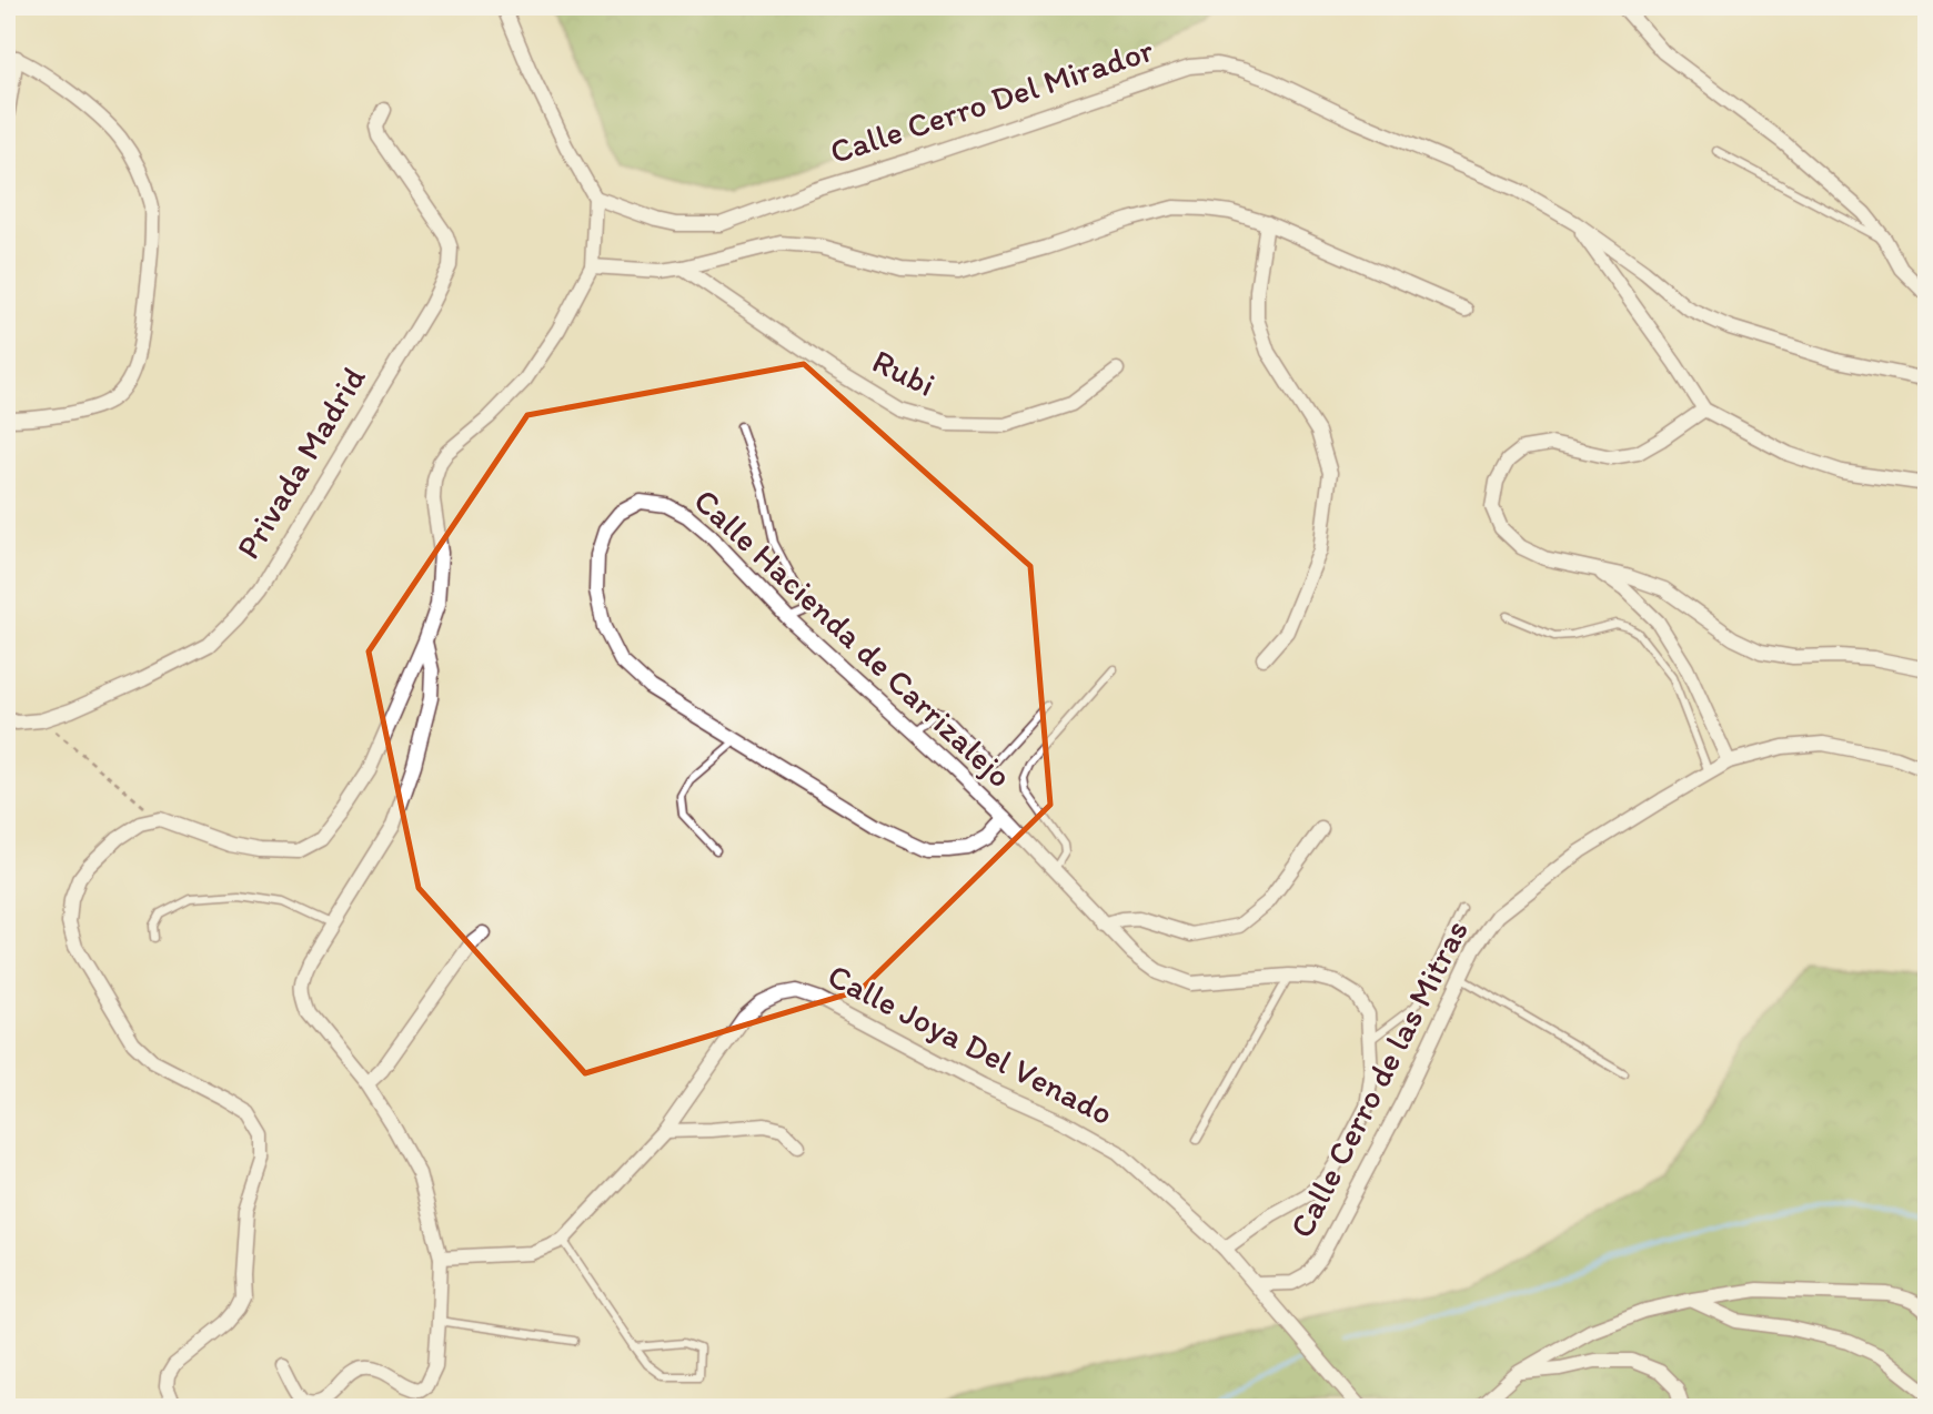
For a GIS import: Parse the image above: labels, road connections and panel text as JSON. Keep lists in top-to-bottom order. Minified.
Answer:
{"streets":{"street":["Calle Cerro Del Mirador","Rubi","Privada Madrid","Calle Hacienda de Carrizalejo","Calle Joya Del Venado","Calle Cerro de las Mitras"]},"crossings":[["Calle Hacienda de Carrizalejo","Calle Joya Del Venado"],["Calle Joya Del Venado","Calle Cerro de las Mitras"]]}
